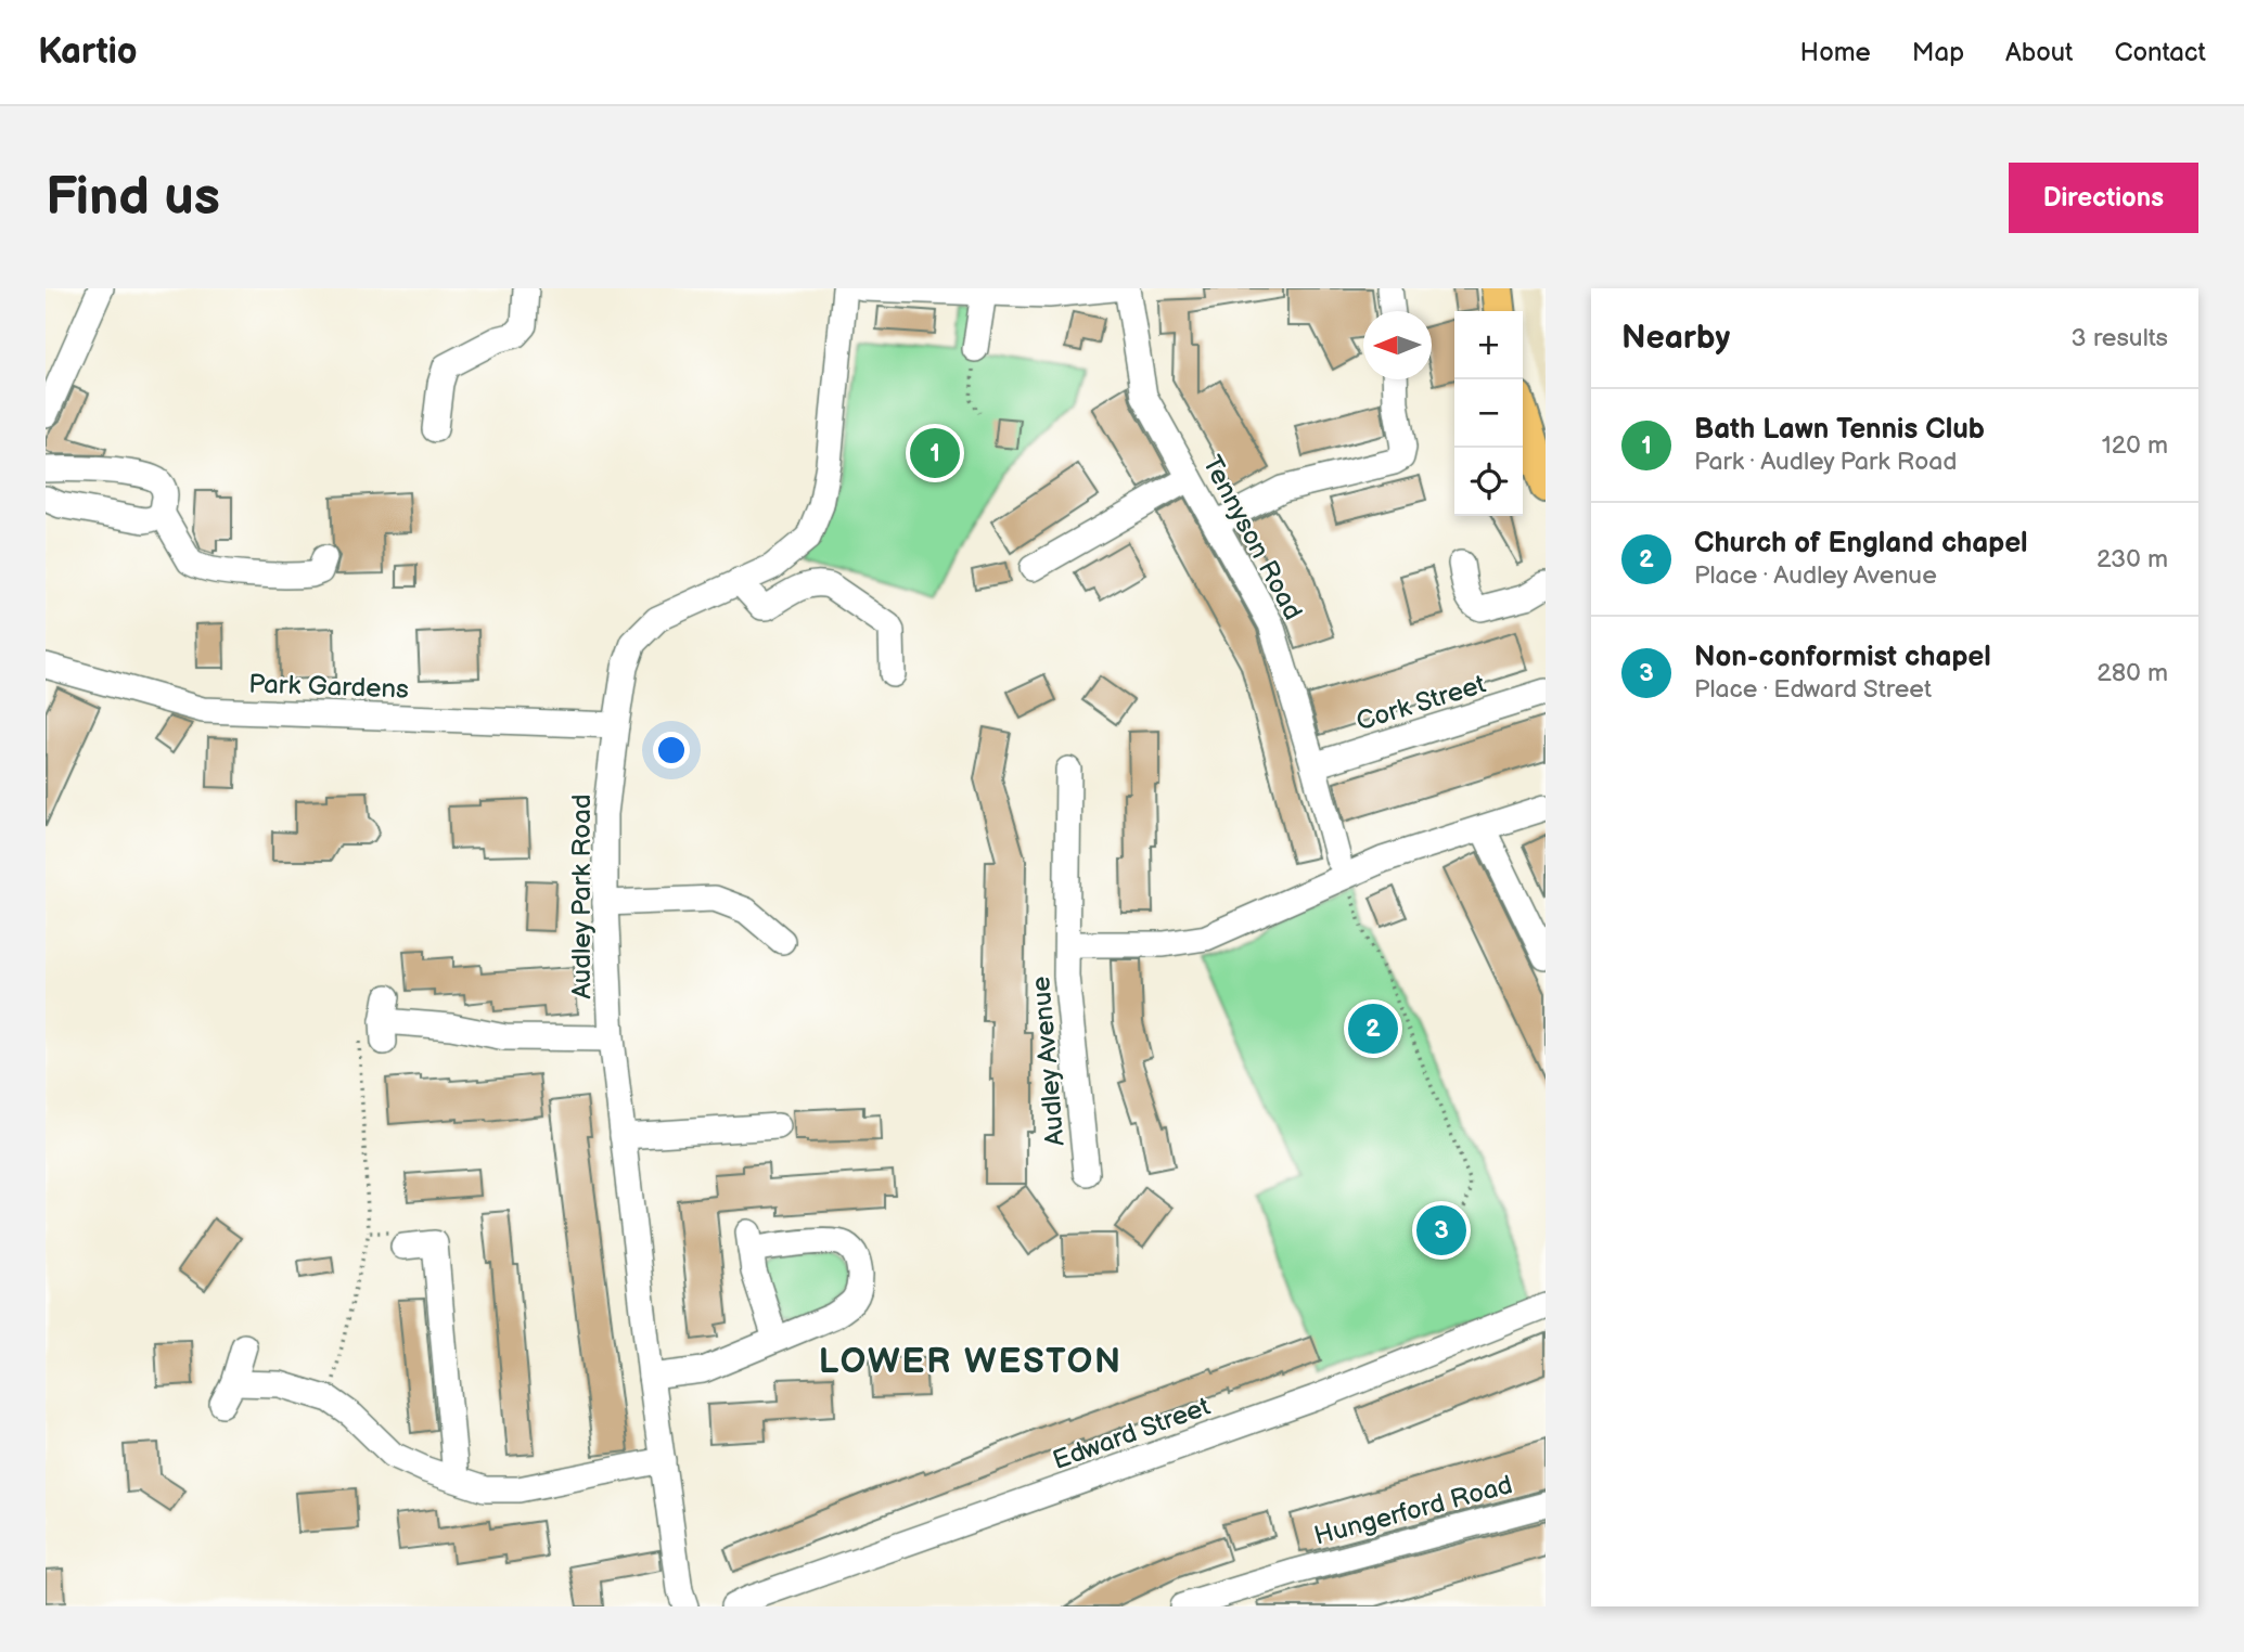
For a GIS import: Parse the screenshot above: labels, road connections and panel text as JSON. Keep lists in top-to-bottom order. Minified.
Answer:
{"streets":{"street":["Tennyson Road","Park Gardens","Cork Street","Audley Park Road","Audley Avenue","Edward Street","Hungerford Road"]},"crossings":[["Tennyson Road","Cork Street"],["Tennyson Road","Audley Avenue"],["Park Gardens","Audley Park Road"]],"districts":["LOWER WESTON"],"north":"left","page":{"header":"Kartio","nav":["Home","Map","About","Contact"],"buttons":"Directions","title":"Find us","heading":["Nearby","3 results"],"map_buttons":["+","−"],"list":[{"mark":"1","name":"Bath Lawn Tennis Club","note":"Park · Audley Park Road","value":"120 m"},{"mark":"2","name":"Church of England chapel","note":"Place · Audley Avenue","value":"230 m"},{"mark":"3","name":"Non-conformist chapel","note":"Place · Edward Street","value":"280 m"}],"pins":["1","2","3"]}}
